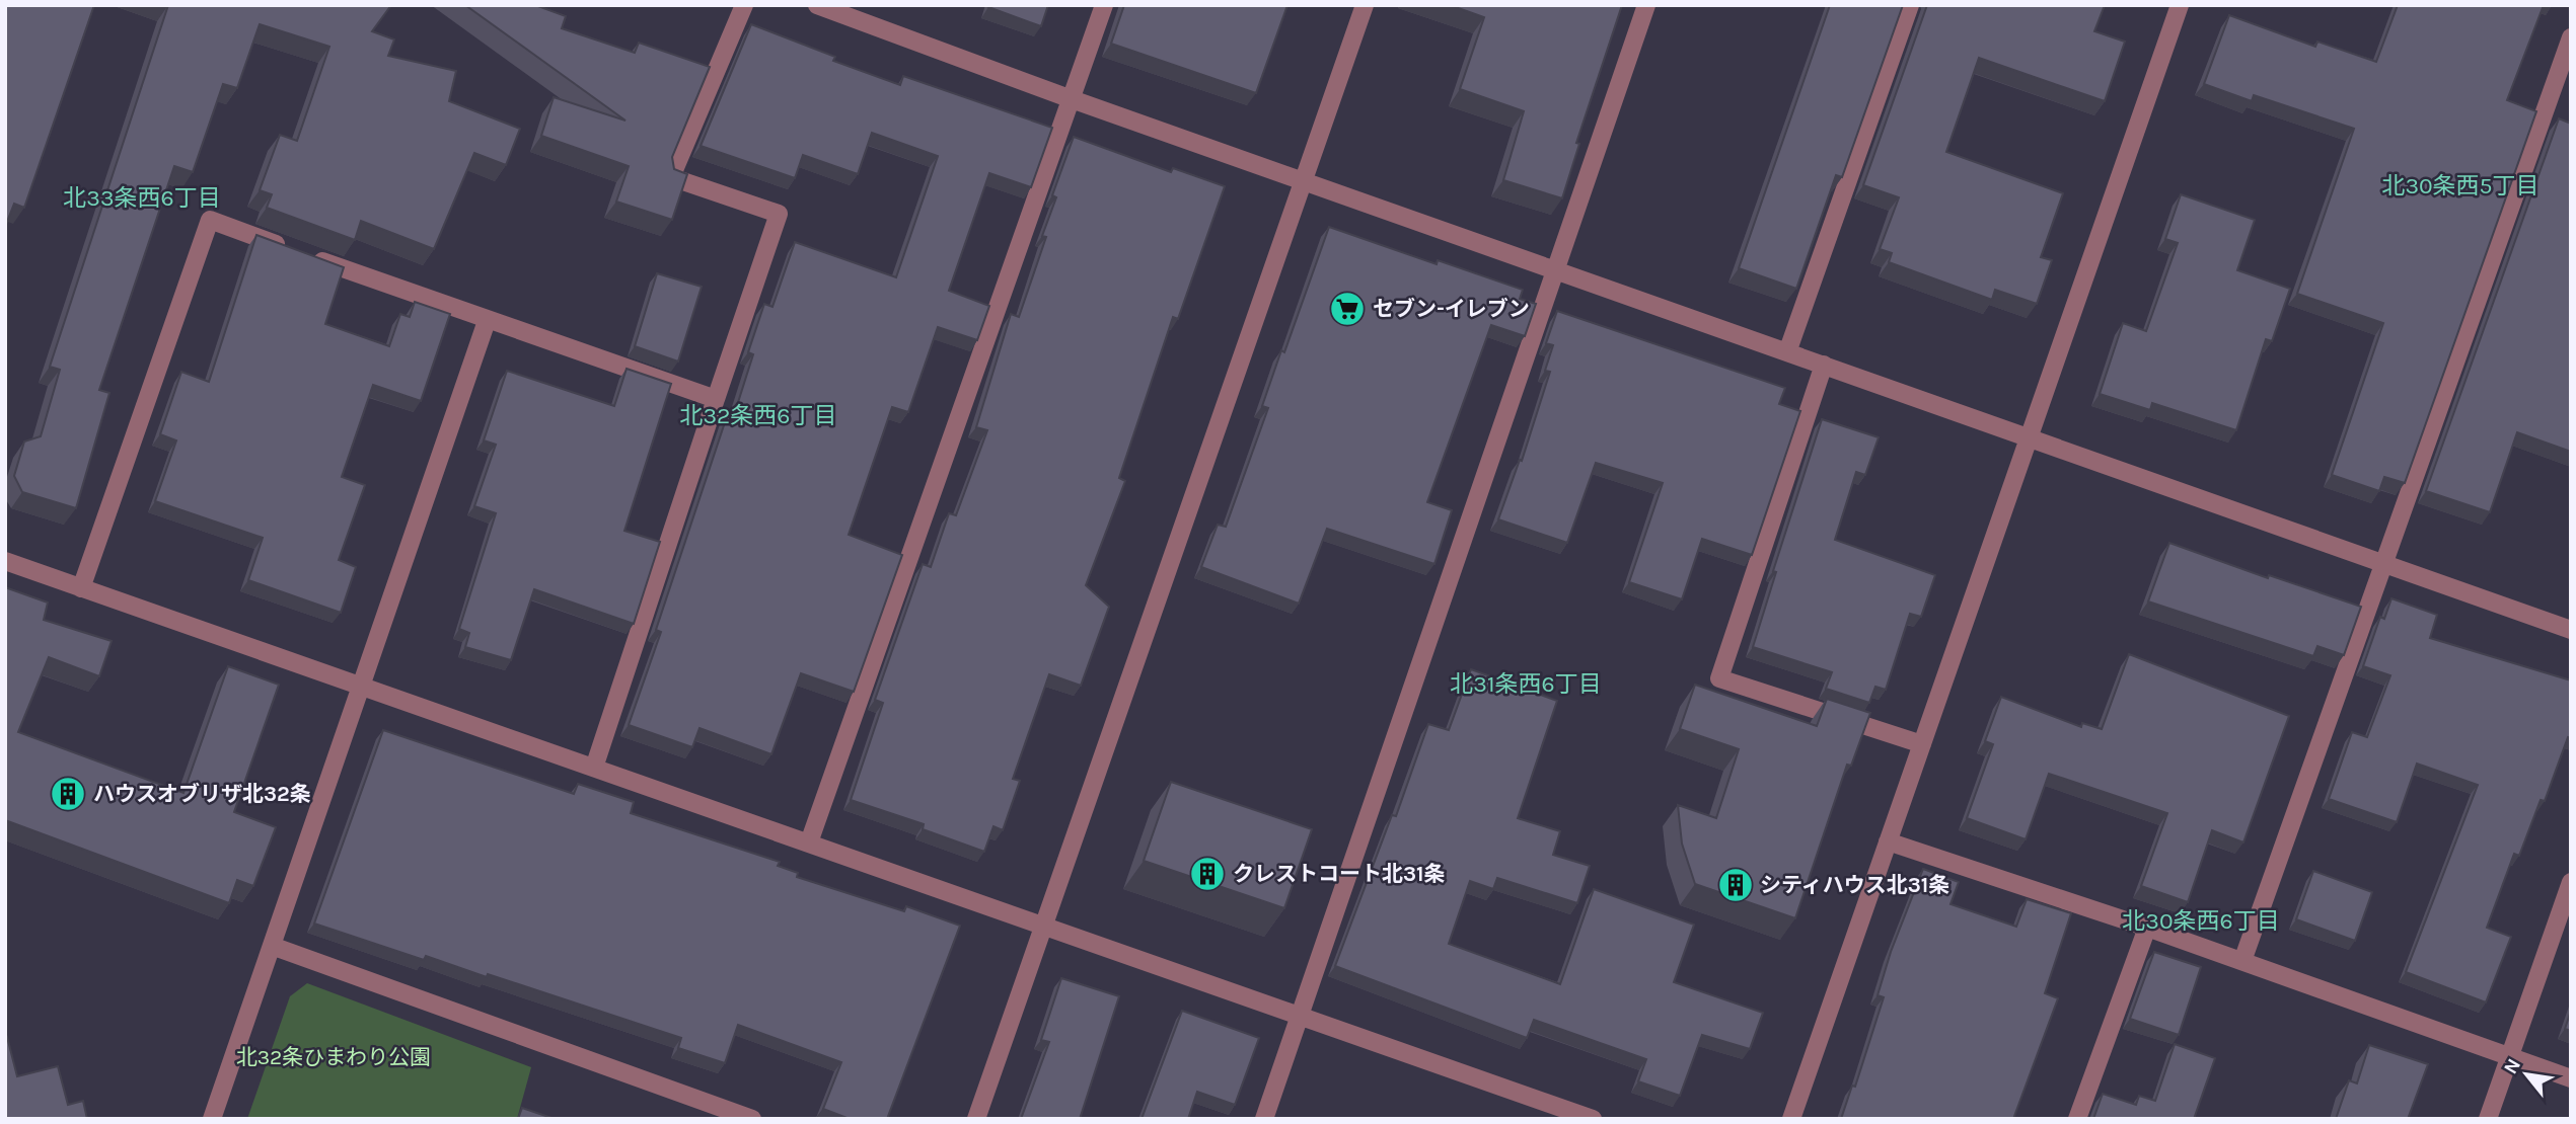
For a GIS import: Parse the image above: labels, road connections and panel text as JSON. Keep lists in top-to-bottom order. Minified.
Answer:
{"districts":["北30条西5丁目","北33条西6丁目","北32条西6丁目","北31条西6丁目","北30条西6丁目"],"parks":["北32条ひまわり公園"],"places":{"supermarket":["セブン-イレブン"],"building":["ハウスオブリザ北32条","クレストコート北31条","シティハウス北31条"]},"north":"top left"}
